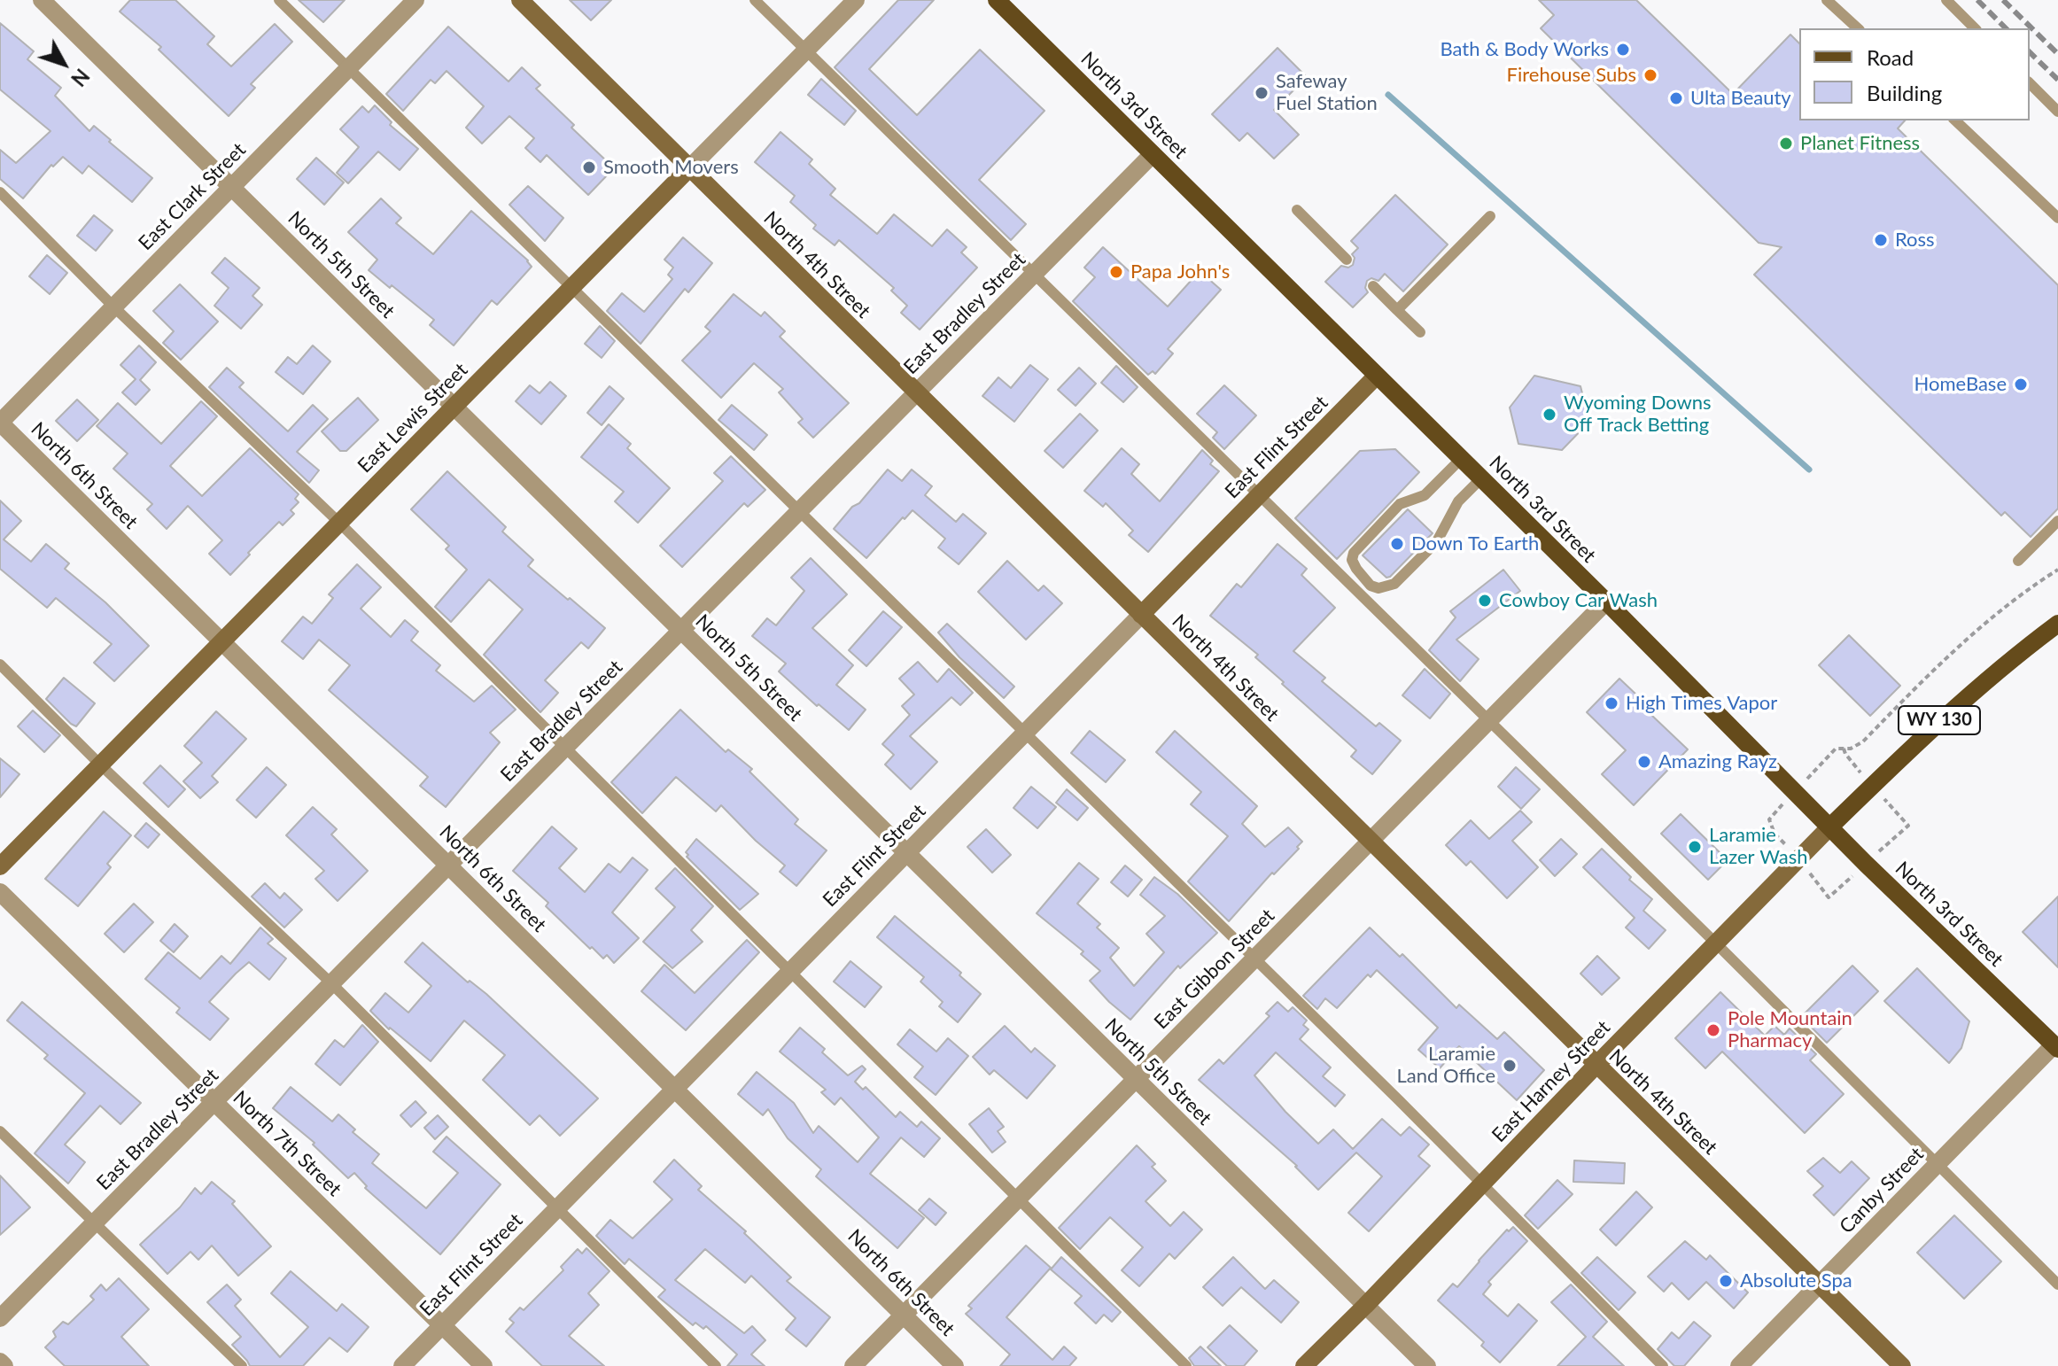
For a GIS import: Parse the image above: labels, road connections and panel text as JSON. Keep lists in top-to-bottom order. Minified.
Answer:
{"streets":{"main road":["North 3rd Street","WY 130"],"street":["East Clark Street","North 5th Street","North 4th Street","East Bradley Street","East Lewis Street","East Flint Street","North 6th Street","East Gibbon Street","East Harney Street","North 7th Street","Canby Street"]},"crossings":[["North 3rd Street","East Bradley Street"],["North 3rd Street","East Flint Street"],["North 3rd Street","WY 130"],["North 3rd Street","East Gibbon Street"],["North 3rd Street","East Harney Street"],["North 3rd Street","Canby Street"],["East Clark Street","North 5th Street"],["East Clark Street","North 6th Street"],["North 5th Street","East Bradley Street"],["North 5th Street","East Lewis Street"],["North 5th Street","East Flint Street"],["North 5th Street","East Gibbon Street"],["North 5th Street","East Harney Street"],["North 4th Street","East Bradley Street"],["North 4th Street","East Lewis Street"],["North 4th Street","East Flint Street"],["North 4th Street","East Gibbon Street"],["North 4th Street","East Harney Street"],["North 4th Street","Canby Street"],["East Bradley Street","North 6th Street"],["East Bradley Street","North 7th Street"],["East Lewis Street","North 6th Street"],["East Flint Street","North 6th Street"],["East Flint Street","North 7th Street"],["North 6th Street","East Gibbon Street"],["WY 130","East Harney Street"]],"places":["Bath & Body Works","Firehouse Subs","Safeway Fuel Station","Ulta Beauty","Planet Fitness","Smooth Movers","Ross","Papa John's","HomeBase","Wyoming Downs Off Track Betting","Down To Earth","Cowboy Car Wash","High Times Vapor","Amazing Rayz","Laramie Lazer Wash","Pole Mountain Pharmacy","Laramie Land Office","Absolute Spa"],"legend":["Road","Building"],"north":"bottom right"}
